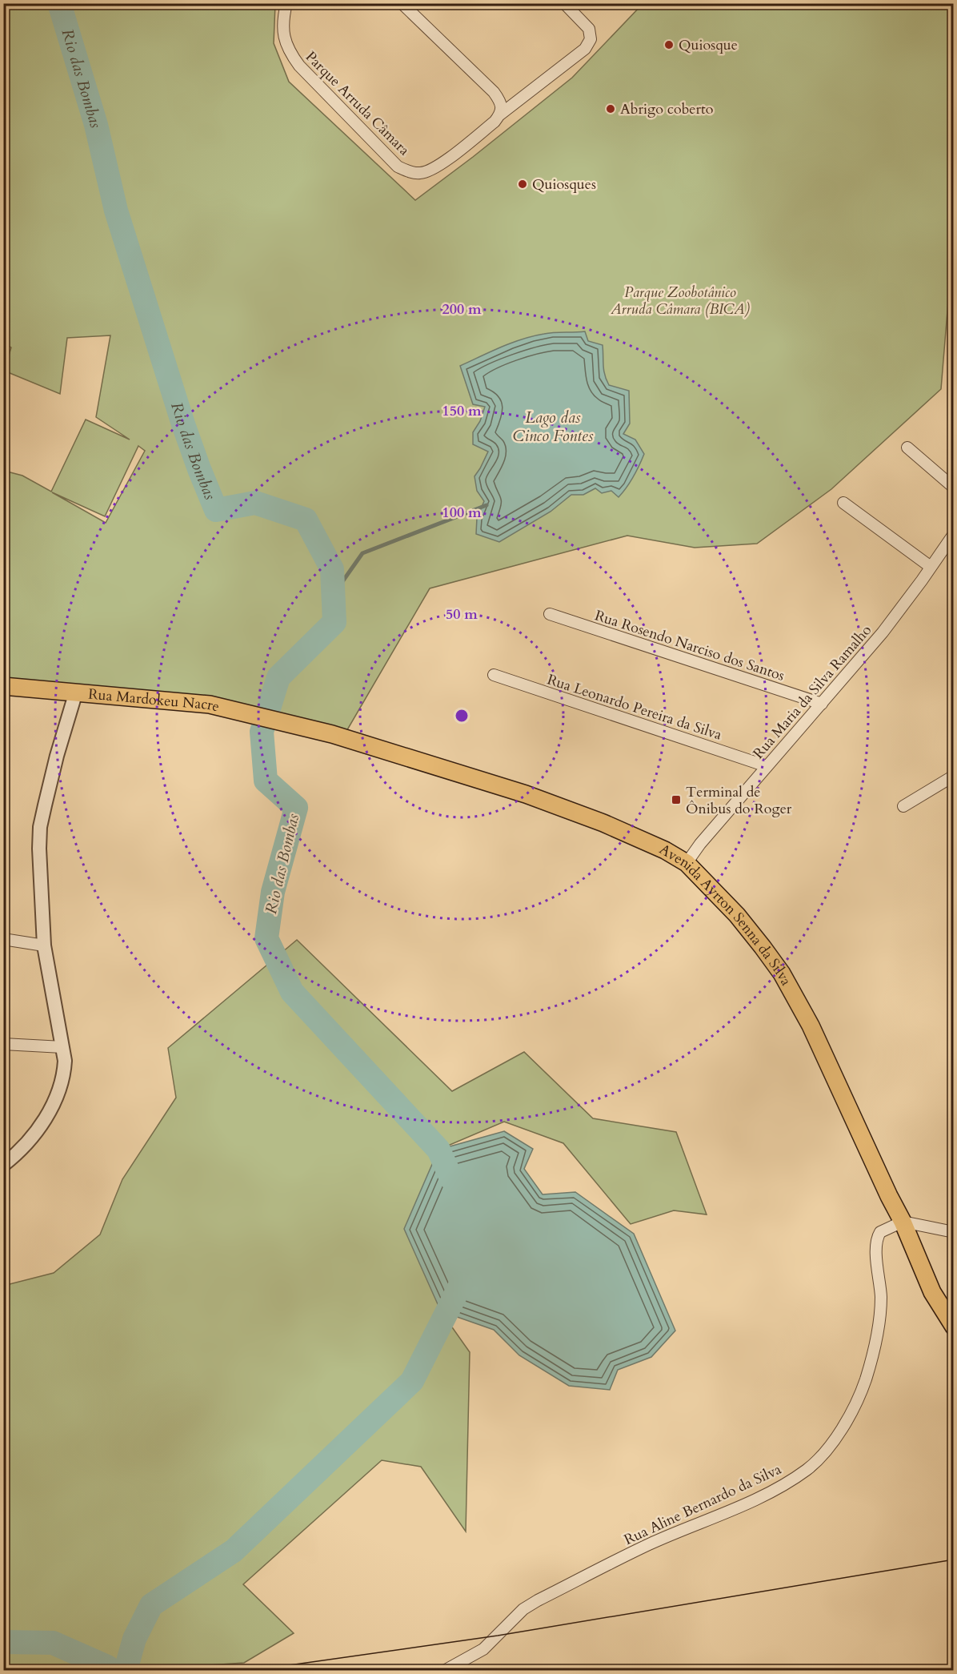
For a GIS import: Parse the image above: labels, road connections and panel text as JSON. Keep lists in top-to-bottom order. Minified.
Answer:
{"streets":{"main road":["Rua Mardokeu Nacre","Avenida Ayrton Senna da Silva"],"street":["Parque Arruda Câmara","Rua Rosendo Narciso dos Santos","Rua Maria da Silva Ramalho","Rua Leonardo Pereira da Silva","Rua Aline Bernardo da Silva"]},"crossings":[["Rua Rosendo Narciso dos Santos","Rua Maria da Silva Ramalho"],["Rua Maria da Silva Ramalho","Rua Leonardo Pereira da Silva"],["Rua Maria da Silva Ramalho","Avenida Ayrton Senna da Silva"],["Rua Mardokeu Nacre","Avenida Ayrton Senna da Silva"],["Avenida Ayrton Senna da Silva","Rua Aline Bernardo da Silva"]],"water":["Rio das Bombas","Lago das Cinco Fontes"],"parks":["Parque Zoobotânico Arruda Câmara (BICA)"],"places":{"other":["Quiosque","Abrigo coberto","Quiosques"],"transit":["Terminal de Ônibus do Roger"]},"rings":["200 m","150 m","100 m","50 m"]}
